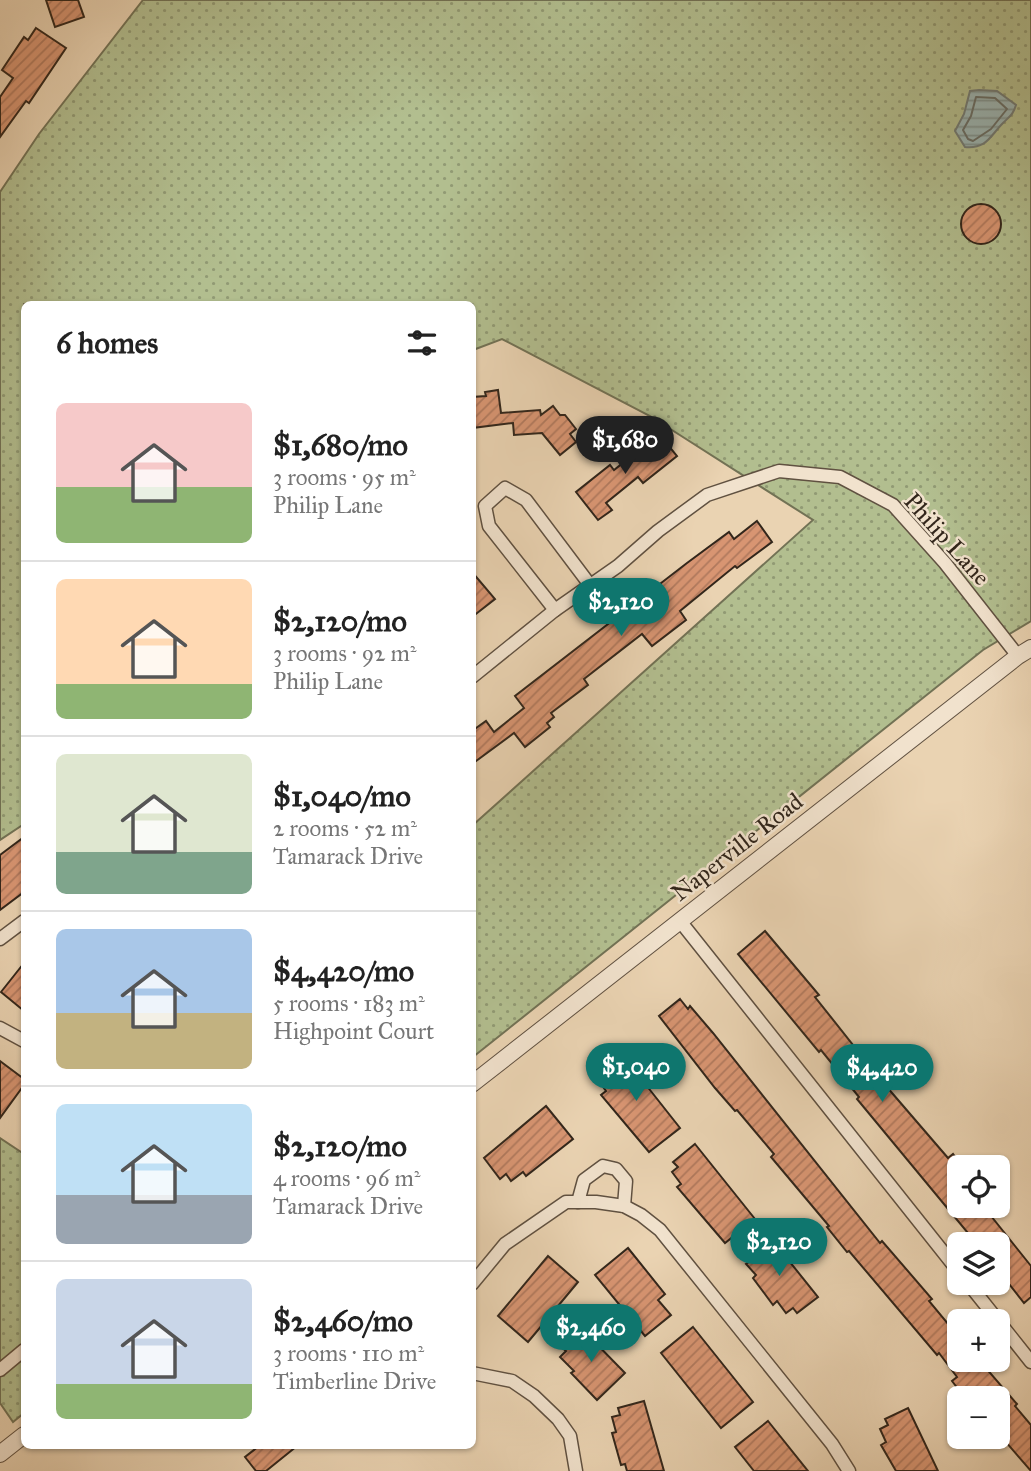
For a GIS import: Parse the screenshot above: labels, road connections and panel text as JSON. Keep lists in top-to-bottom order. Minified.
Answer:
{"streets":{"street":["Philip Lane","Naperville Road"]},"crossings":[["Philip Lane","Naperville Road"]],"page":{"heading":"6 homes","list":[{"name":"$1,680/mo","note":"3 rooms · 95 m² · Philip Lane"},{"name":"$2,120/mo","note":"3 rooms · 92 m² · Philip Lane"},{"name":"$1,040/mo","note":"2 rooms · 52 m² · Tamarack Drive"},{"name":"$4,420/mo","note":"5 rooms · 183 m² · Highpoint Court"},{"name":"$2,120/mo","note":"4 rooms · 96 m² · Tamarack Drive"},{"name":"$2,460/mo","note":"3 rooms · 110 m² · Timberline Drive"}],"price":["$1,680","$2,120","$1,040","$4,420","$2,120","$2,460"],"map_buttons":["+","−"]}}
